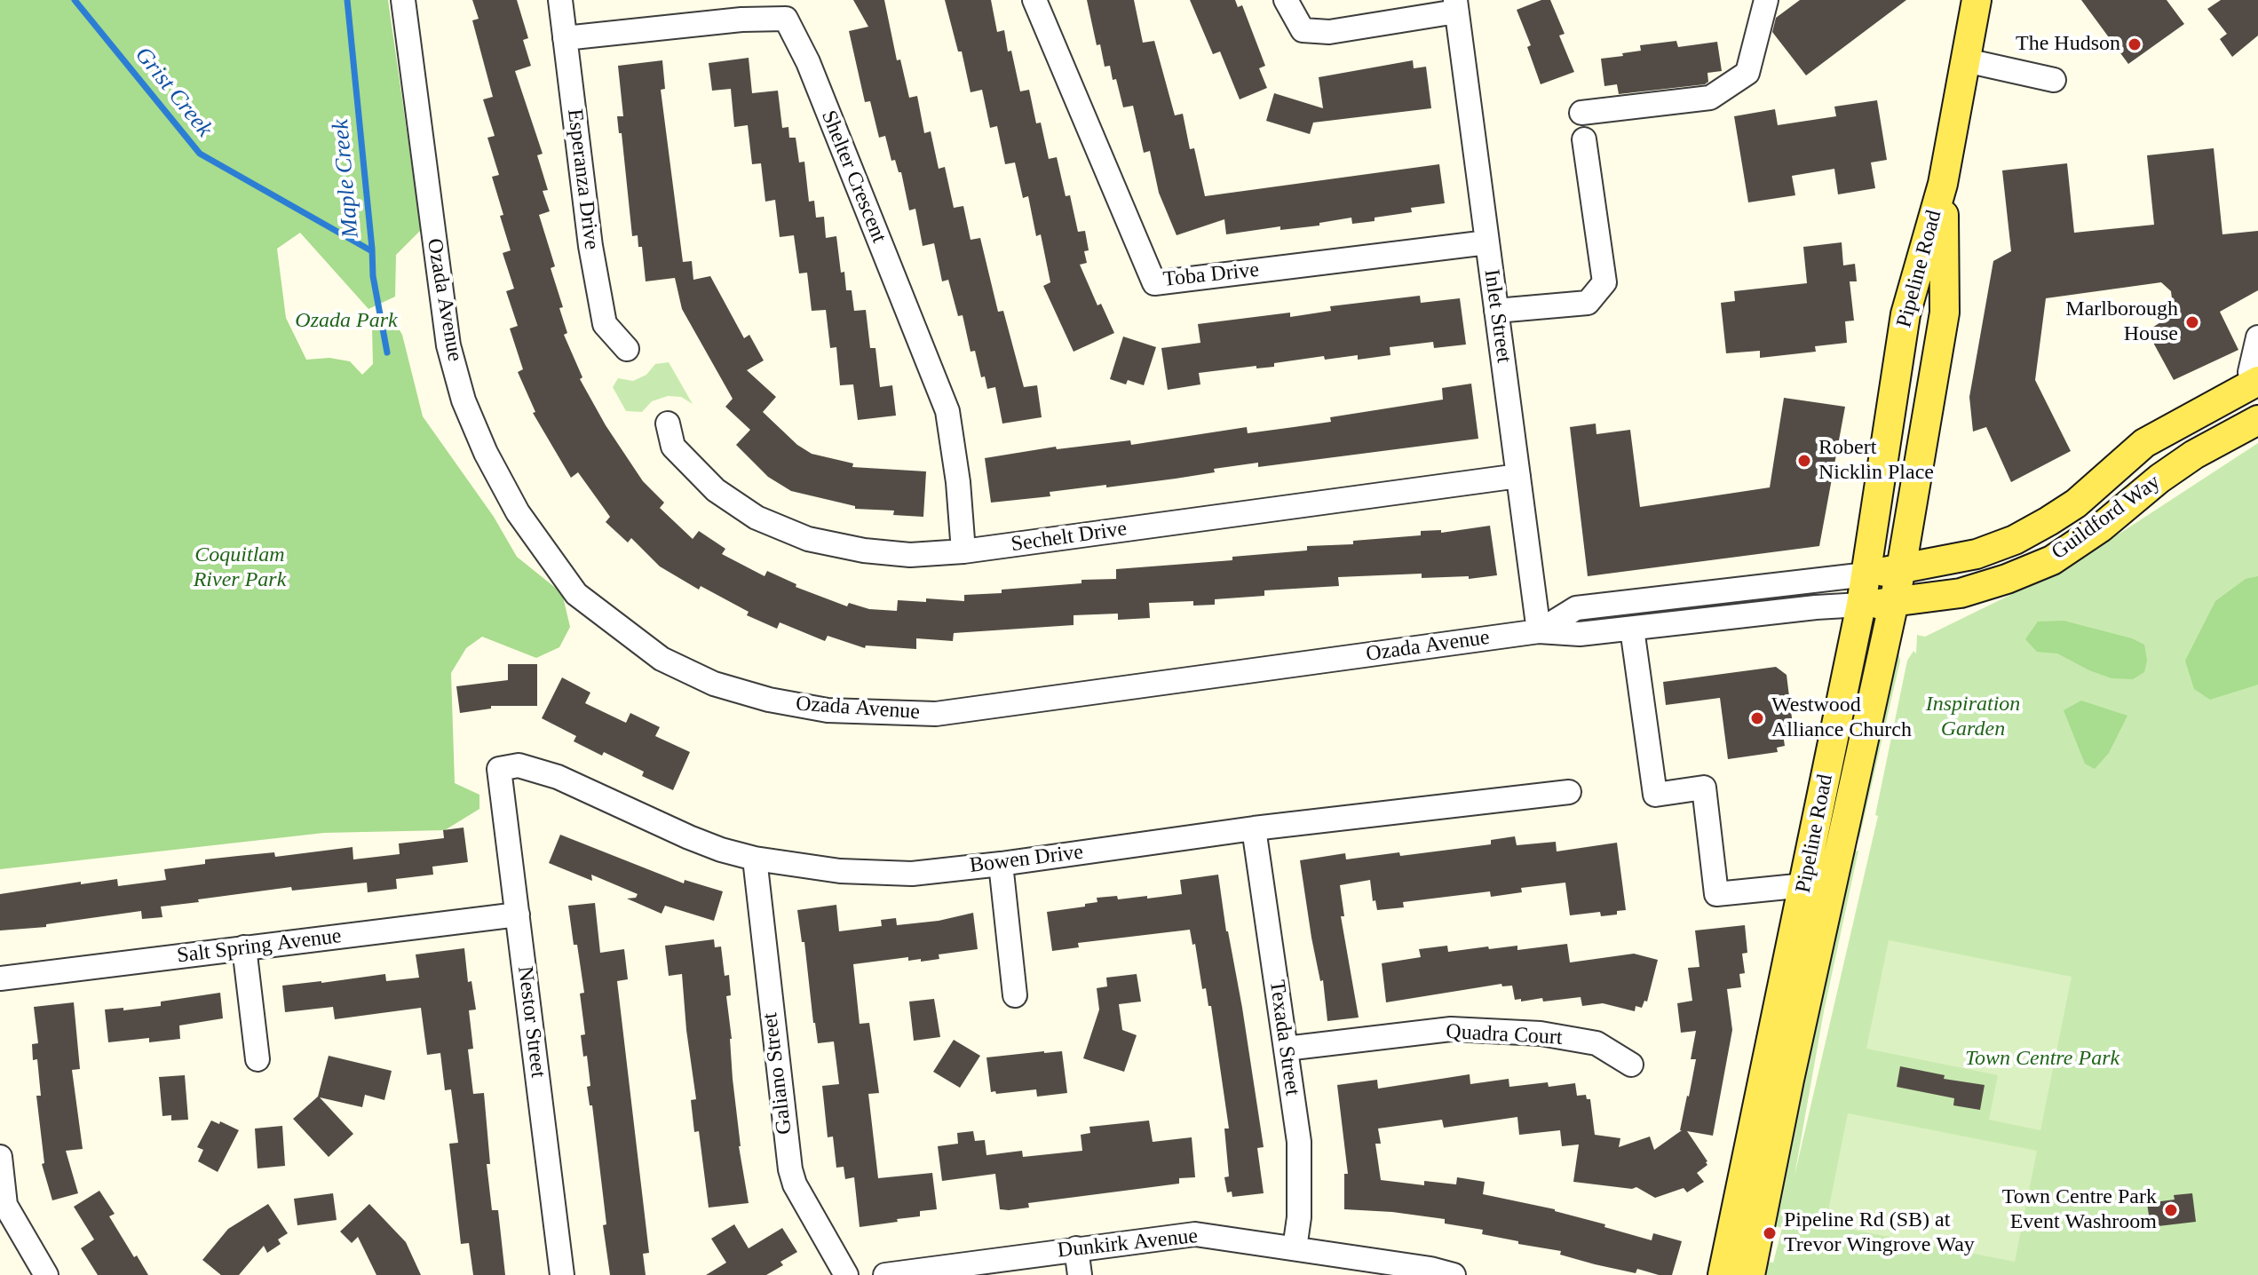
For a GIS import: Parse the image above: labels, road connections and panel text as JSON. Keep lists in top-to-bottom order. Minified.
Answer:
{"streets":{"main road":["Pipeline Road","Guildford Way"],"street":["Shelter Crescent","Esperanza Drive","Toba Drive","Ozada Avenue","Inlet Street","Sechelt Drive","Bowen Drive","Salt Spring Avenue","Nestor Street","Quadra Court","Texada Street","Galiano Street","Dunkirk Avenue"]},"crossings":[["Shelter Crescent","Esperanza Drive"],["Shelter Crescent","Sechelt Drive"],["Pipeline Road","Ozada Avenue"],["Pipeline Road","Guildford Way"],["Toba Drive","Inlet Street"],["Ozada Avenue","Inlet Street"],["Ozada Avenue","Guildford Way"],["Inlet Street","Sechelt Drive"],["Bowen Drive","Nestor Street"],["Bowen Drive","Texada Street"],["Bowen Drive","Galiano Street"],["Salt Spring Avenue","Nestor Street"],["Quadra Court","Texada Street"],["Texada Street","Dunkirk Avenue"]],"water":["Grist Creek","Maple Creek"],"parks":["Ozada Park","Coquitlam River Park","Inspiration Garden","Town Centre Park"],"places":["The Hudson","Marlborough House","Robert Nicklin Place","Westwood Alliance Church","Town Centre Park Event Washroom","Pipeline Rd (SB) at Trevor Wingrove Way"]}
